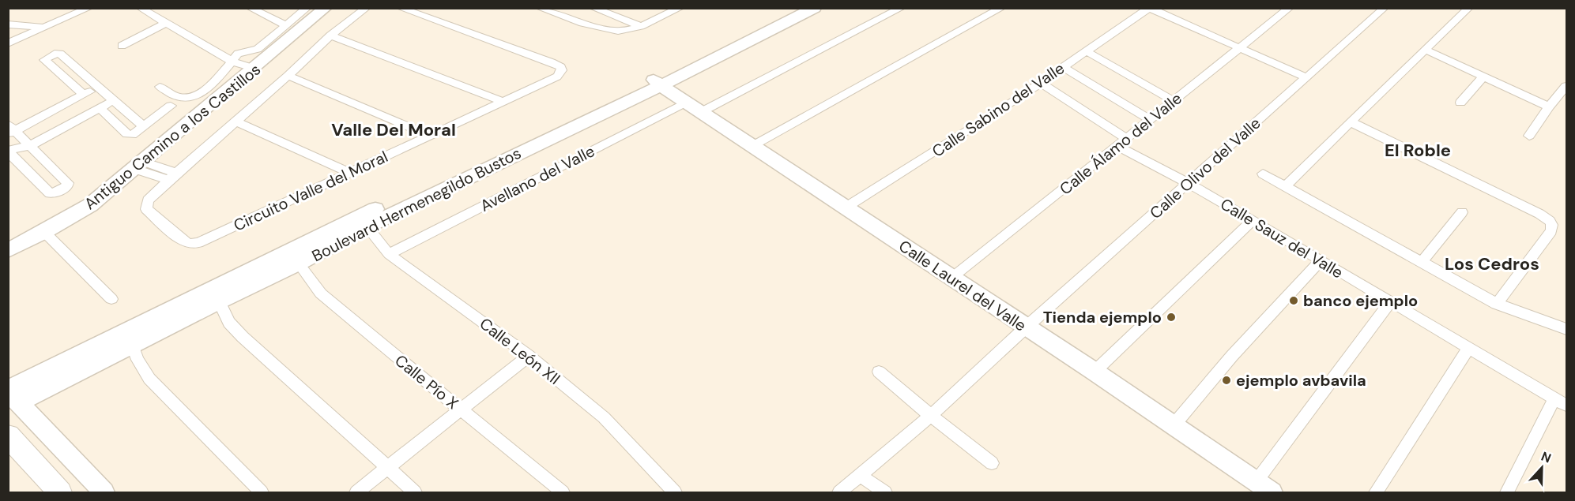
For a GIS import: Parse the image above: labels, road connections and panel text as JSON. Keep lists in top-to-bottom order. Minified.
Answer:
{"streets":{"street":["Calle Sabino del Valle","Antiguo Camino a los Castillos","Calle Álamo del Valle","Calle Olivo del Valle","Avellano del Valle","Circuito Valle del Moral","Boulevard Hermenegildo Bustos","Calle Sauz del Valle","Calle Laurel del Valle","Calle León XII","Calle Pío X"]},"crossings":[["Calle Sabino del Valle","Calle Laurel del Valle"],["Calle Álamo del Valle","Calle Sauz del Valle"],["Calle Álamo del Valle","Calle Laurel del Valle"],["Calle Olivo del Valle","Calle Sauz del Valle"],["Calle Olivo del Valle","Calle Laurel del Valle"],["Avellano del Valle","Calle Laurel del Valle"],["Avellano del Valle","Calle León XII"],["Boulevard Hermenegildo Bustos","Calle Laurel del Valle"],["Boulevard Hermenegildo Bustos","Calle León XII"],["Boulevard Hermenegildo Bustos","Calle Pío X"]],"districts":["Valle Del Moral","El Roble","Los Cedros"],"places":["banco ejemplo","Tienda ejemplo","ejemplo avbavila"],"north":"top"}
